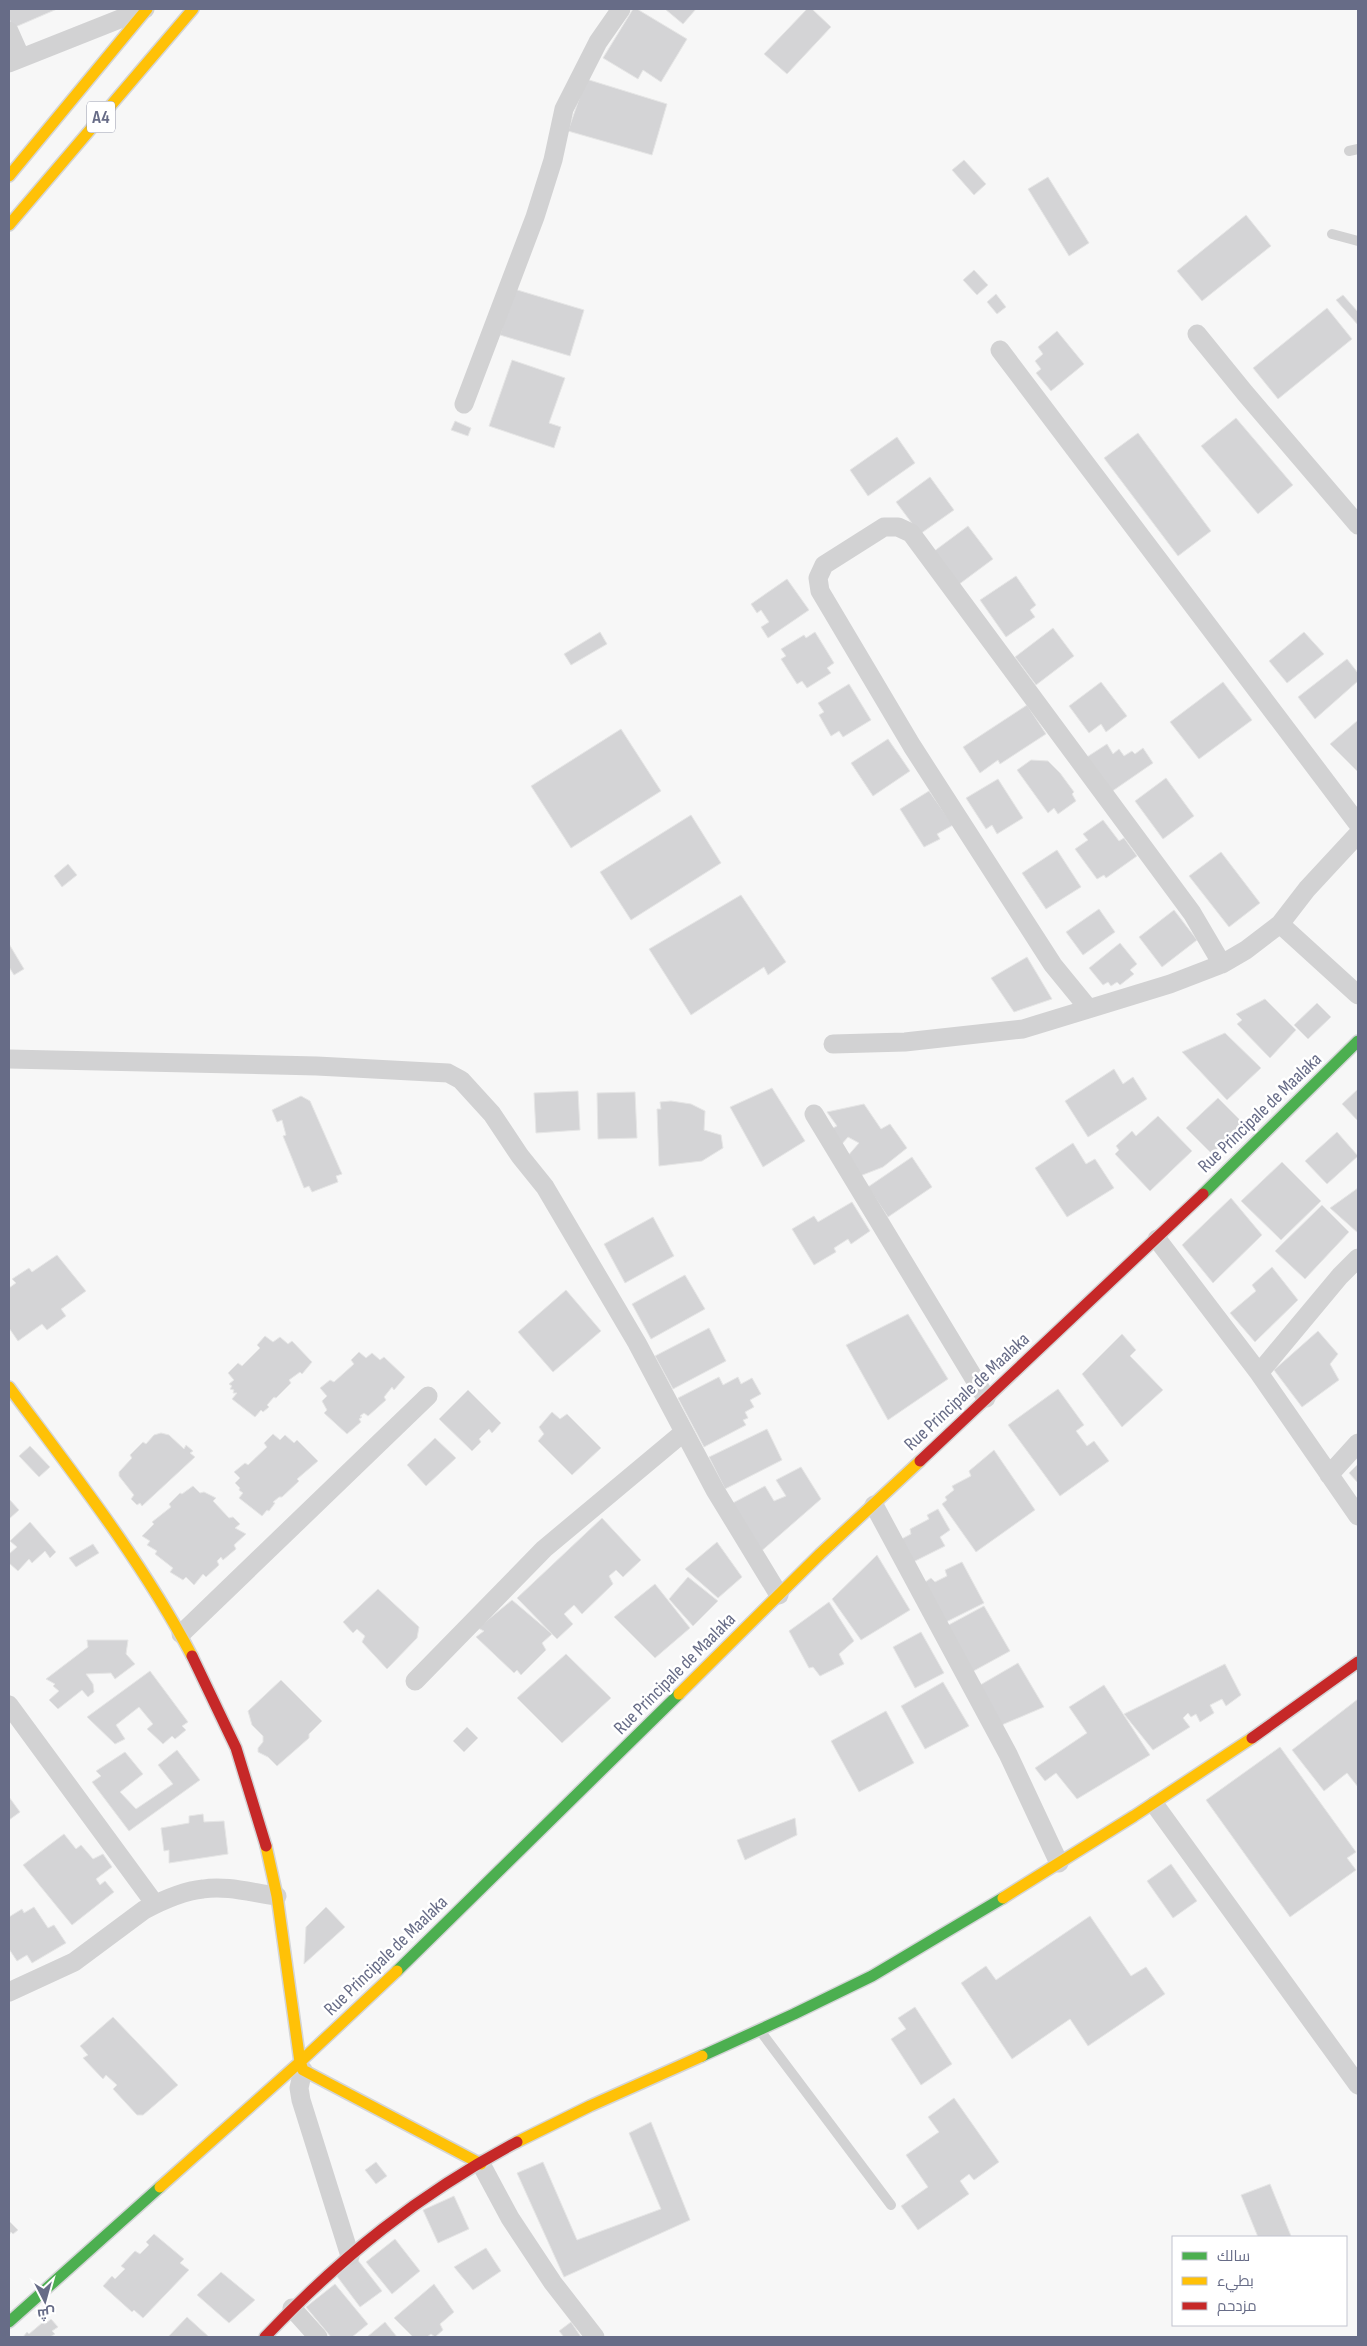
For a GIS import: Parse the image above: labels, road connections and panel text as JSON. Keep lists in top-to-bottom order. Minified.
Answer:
{"streets":{"main road":["A4","Rue Principale de Maalaka"]},"legend":["سالك","بطيء","مزدحم"],"north":"bottom"}
